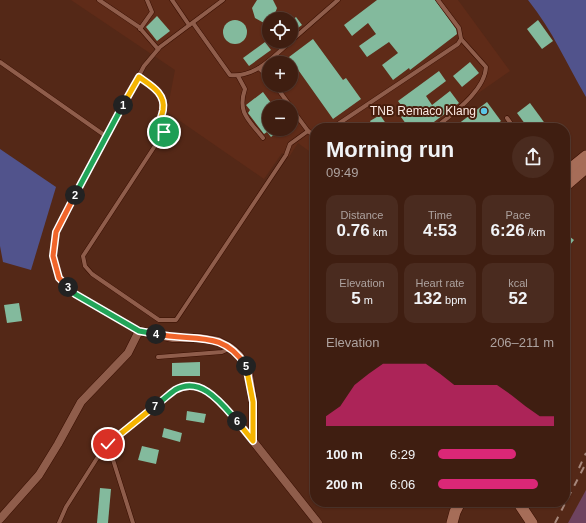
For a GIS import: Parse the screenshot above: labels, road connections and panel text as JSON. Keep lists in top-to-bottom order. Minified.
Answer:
{"places":["TNB Remaco Klang"],"page":{"map_buttons":["+","−"],"pins":["1","2","3","4","5","7","6"],"heading":["Morning run","09:49"],"stats":[["Distance","0.76 km"],["Time","4:53"],["Pace","6:26 /km"],["Elevation","5 m"],["Heart rate","132 bpm"],["kcal","52"]],"chart":["Elevation","206–211 m"],"list":[{"name":"100 m","note":"6:29"},{"name":"200 m","note":"6:06"}]}}
